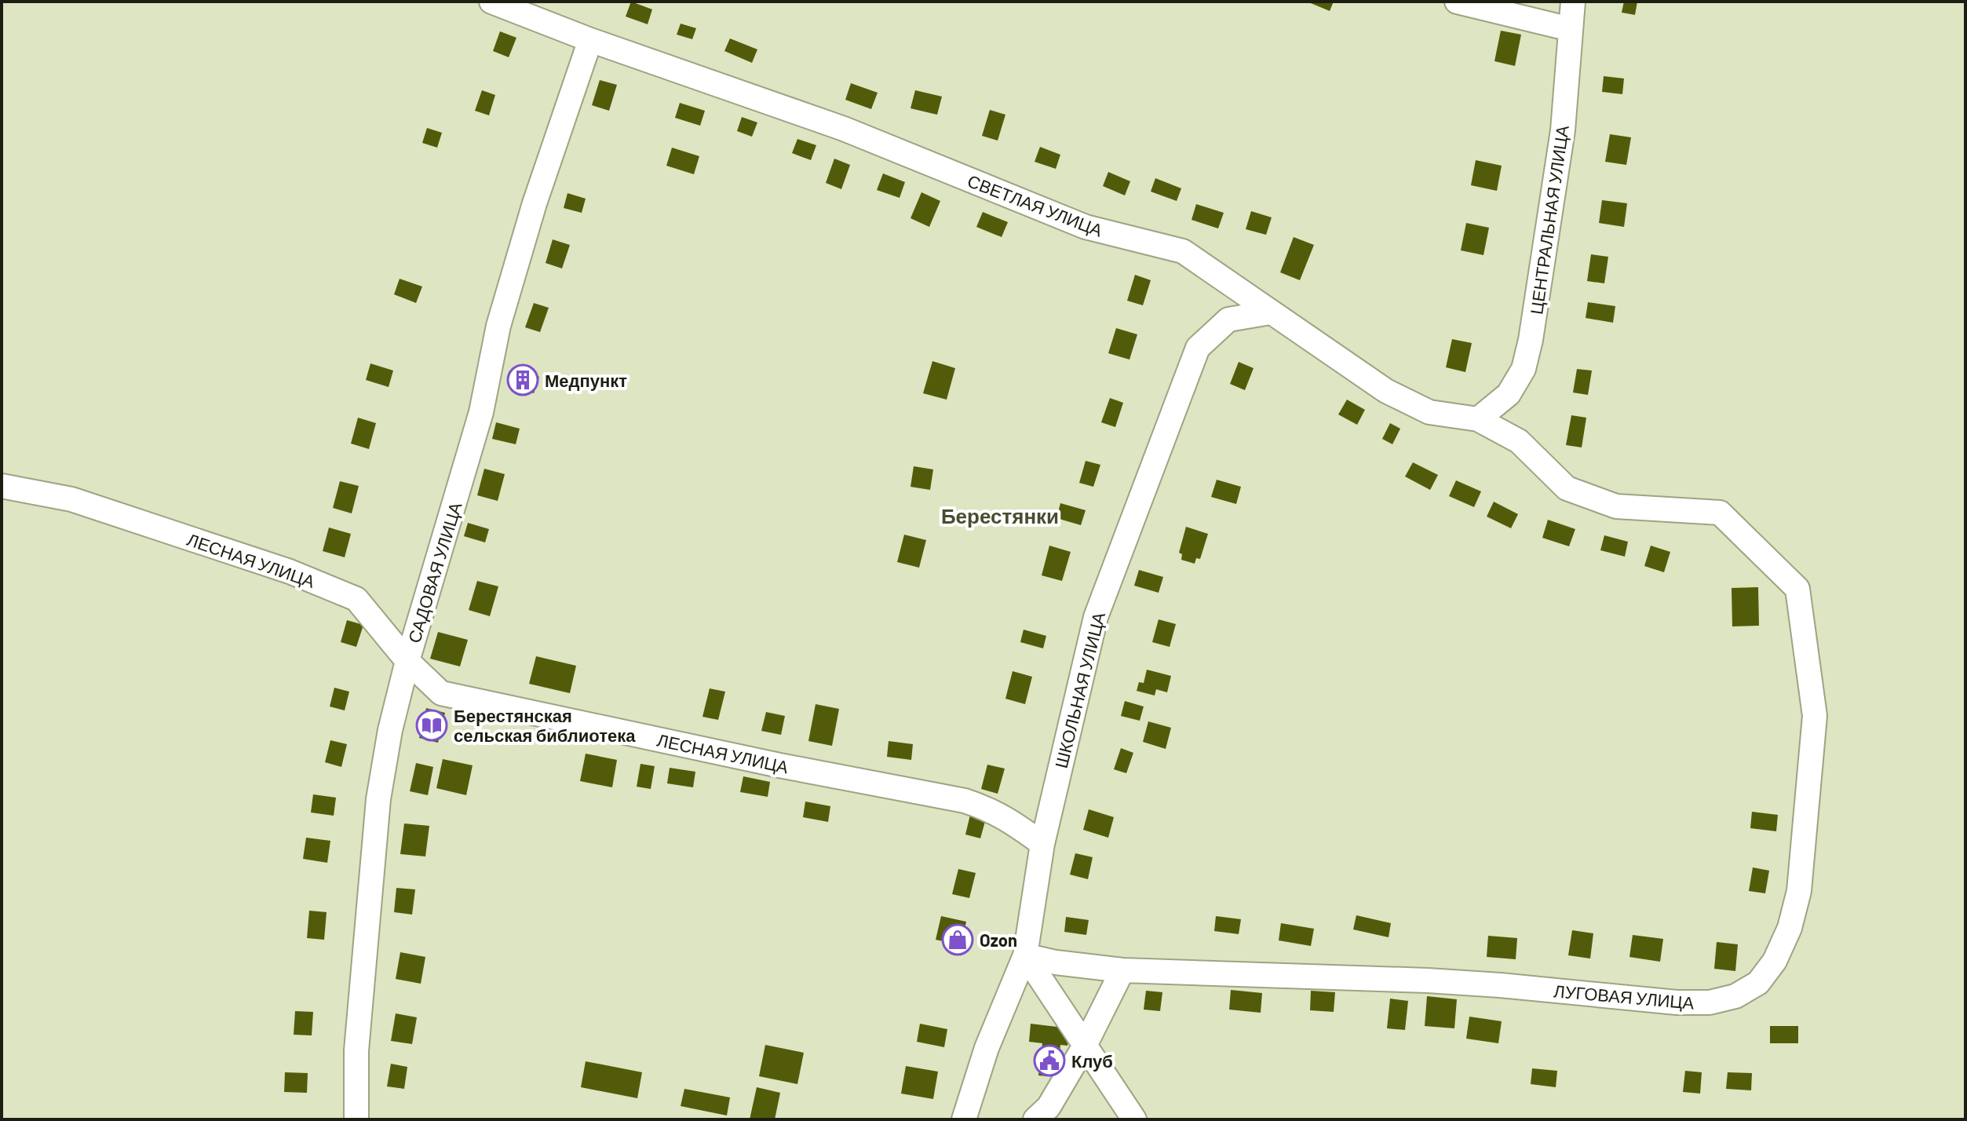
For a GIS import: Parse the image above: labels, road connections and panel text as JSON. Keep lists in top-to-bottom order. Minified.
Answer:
{"streets":{"street":["СВЕТЛАЯ УЛИЦА","ЦЕНТРАЛЬНАЯ УЛИЦА","ЛЕСНАЯ УЛИЦА","САДОВАЯ УЛИЦА","ШКОЛЬНАЯ УЛИЦА","ЛУГОВАЯ УЛИЦА"]},"crossings":[["СВЕТЛАЯ УЛИЦА","ЦЕНТРАЛЬНАЯ УЛИЦА"],["СВЕТЛАЯ УЛИЦА","САДОВАЯ УЛИЦА"],["СВЕТЛАЯ УЛИЦА","ШКОЛЬНАЯ УЛИЦА"],["СВЕТЛАЯ УЛИЦА","ЛУГОВАЯ УЛИЦА"],["ЛЕСНАЯ УЛИЦА","САДОВАЯ УЛИЦА"],["ЛЕСНАЯ УЛИЦА","ШКОЛЬНАЯ УЛИЦА"],["ШКОЛЬНАЯ УЛИЦА","ЛУГОВАЯ УЛИЦА"]],"districts":["Берестянки"],"places":{"building":["Медпункт"],"library":["Берестянская сельская библиотека"],"shop":["Ozon"],"public building":["Клуб"]}}
